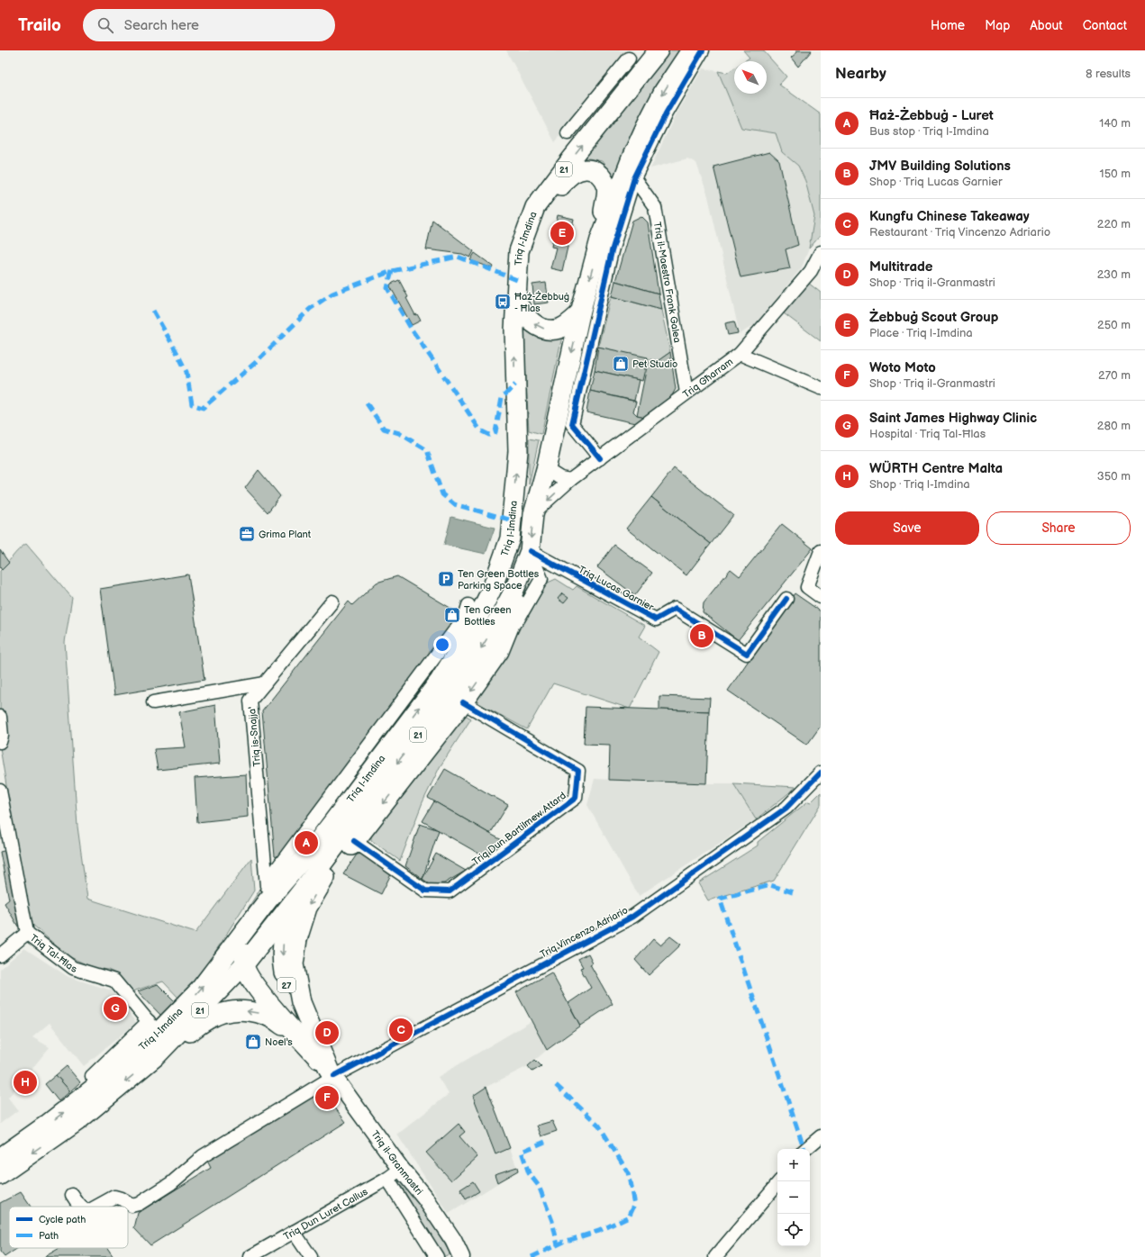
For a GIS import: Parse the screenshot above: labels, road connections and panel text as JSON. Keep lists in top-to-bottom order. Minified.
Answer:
{"streets":{"highway":["21","Triq l-Imdina","27"],"main road":["Triq il-Granmastri"],"street":["Triq il-Maestro Frank Galea","Triq Għarram","Triq Lucas Garnier","Triq is-Snajja'","Triq Dun Bartilmew Attard","Triq Vincenzo Adriario","Triq Tal-Ħlas","Triq Dun Luret Callus"]},"crossings":[["Triq l-Imdina","Triq Għarram"],["Triq l-Imdina","Triq Lucas Garnier"],["Triq l-Imdina","Triq is-Snajja'"],["Triq l-Imdina","Triq Tal-Ħlas"],["Triq l-Imdina","27"],["Triq il-Maestro Frank Galea","Triq Għarram"],["Triq Vincenzo Adriario","27"],["Triq Vincenzo Adriario","Triq il-Granmastri"],["27","Triq il-Granmastri"],["Triq il-Granmastri","Triq Dun Luret Callus"]],"places":{"bus stop":["Ħaż-Żebbuġ - Ħlas"],"shop":["Pet Studio","Ten Green Bottles","Noel's"],"office":["Grima Plant"],"parking":["Ten Green Bottles Parking Space"]},"legend":["Cycle path","Path"],"north":"top left","page":{"header":"Trailo","search":"Search here","nav":["Home","Map","About","Contact"],"heading":["Nearby","8 results"],"list":[{"mark":"A","name":"Ħaż-Żebbuġ - Luret","note":"Bus stop · Triq l-Imdina","value":"140 m"},{"mark":"B","name":"JMV Building Solutions","note":"Shop · Triq Lucas Garnier","value":"150 m"},{"mark":"C","name":"Kungfu Chinese Takeaway","note":"Restaurant · Triq Vincenzo Adriario","value":"220 m"},{"mark":"D","name":"Multitrade","note":"Shop · Triq il-Granmastri","value":"230 m"},{"mark":"E","name":"Żebbuġ Scout Group","note":"Place · Triq l-Imdina","value":"250 m"},{"mark":"F","name":"Woto Moto","note":"Shop · Triq il-Granmastri","value":"270 m"},{"mark":"G","name":"Saint James Highway Clinic","note":"Hospital · Triq Tal-Ħlas","value":"280 m"},{"mark":"H","name":"WÜRTH Centre Malta","note":"Shop · Triq l-Imdina","value":"350 m"}],"pins":["E","B","A","G","C","D","H","F"],"buttons":["Save","Share"],"map_buttons":["+","−"]}}
